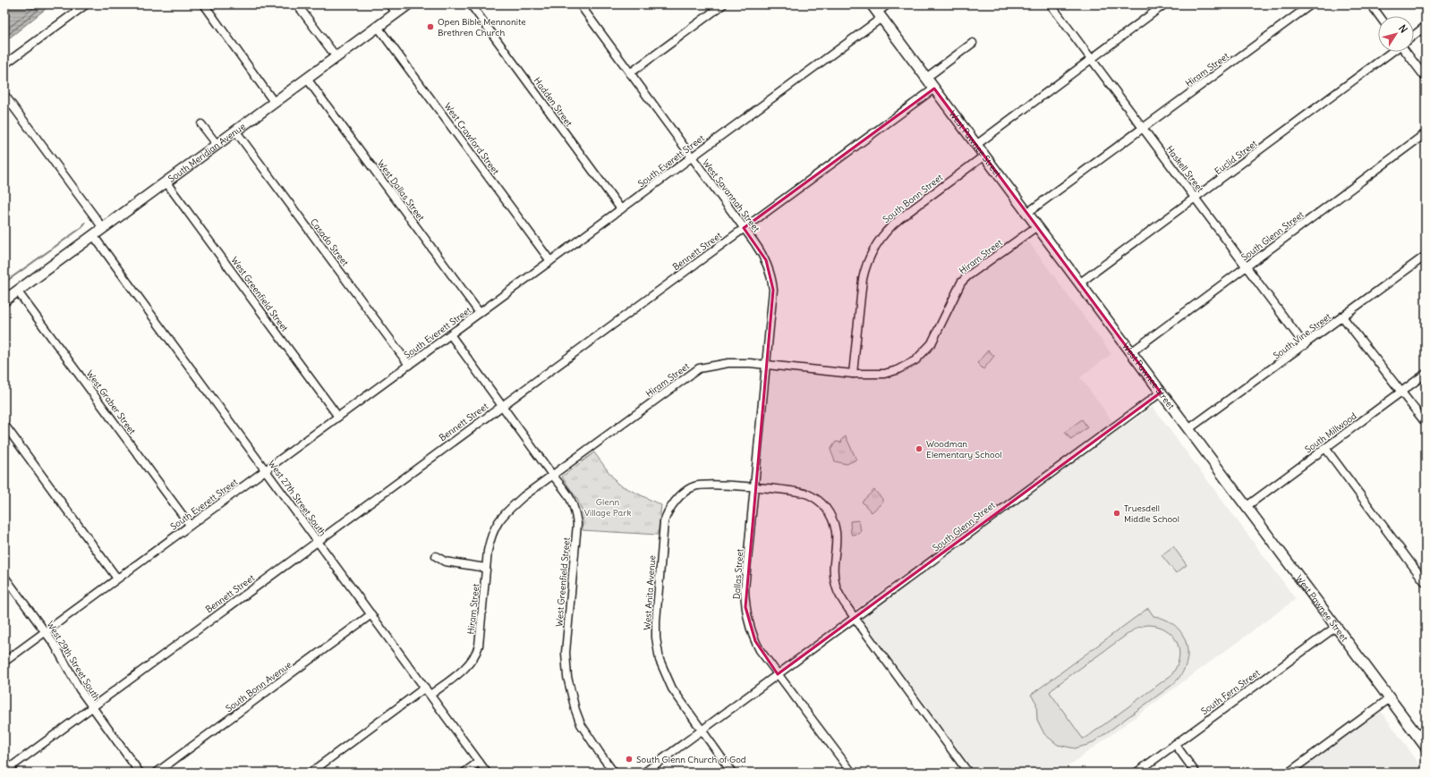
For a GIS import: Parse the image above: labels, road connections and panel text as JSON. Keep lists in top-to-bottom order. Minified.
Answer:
{"streets":{"main road":["West Pawnee Street","South Meridian Avenue"],"street":["Hiram Street","Hadden Street","West Crawford Street","Euclid Street","South Everett Street","Haskell Street","West Dallas Street","West Savannah Street","South Bonn Street","South Glenn Street","Casado Street","Bennett Street","West Greenfield Street","South Vine Street","West Graber Street","South Millwood","West 27th Street South","Dallas Street","West Anita Avenue","West 29th Street South","South Bonn Avenue","South Fern Street"]},"crossings":[["Hiram Street","West Pawnee Street"],["Hiram Street","Haskell Street"],["Hiram Street","West Savannah Street"],["Hiram Street","South Bonn Street"],["Hiram Street","West Greenfield Street"],["Hiram Street","West 27th Street South"],["Hiram Street","Dallas Street"],["Hadden Street","South Everett Street"],["West Crawford Street","South Meridian Avenue"],["West Crawford Street","South Everett Street"],["West Pawnee Street","Euclid Street"],["West Pawnee Street","South Everett Street"],["West Pawnee Street","South Bonn Street"],["West Pawnee Street","South Glenn Street"],["West Pawnee Street","Bennett Street"],["West Pawnee Street","South Vine Street"],["West Pawnee Street","South Millwood"],["West Pawnee Street","South Fern Street"],["South Meridian Avenue","West Dallas Street"],["South Meridian Avenue","Casado Street"],["South Meridian Avenue","West Greenfield Street"],["South Meridian Avenue","West Graber Street"],["South Meridian Avenue","West 27th Street South"],["Euclid Street","Haskell Street"],["South Everett Street","West Dallas Street"],["South Everett Street","West Savannah Street"],["South Everett Street","Casado Street"],["South Everett Street","West Greenfield Street"],["South Everett Street","West Graber Street"],["South Everett Street","West 27th Street South"],["South Everett Street","West 29th Street South"],["Haskell Street","South Glenn Street"],["Haskell Street","South Vine Street"],["West Savannah Street","Bennett Street"],["West Savannah Street","Dallas Street"],["South Glenn Street","Dallas Street"],["South Glenn Street","West Anita Avenue"],["Bennett Street","West Greenfield Street"],["Bennett Street","West 27th Street South"],["Bennett Street","West 29th Street South"],["West 27th Street South","South Bonn Avenue"],["Dallas Street","West Anita Avenue"]],"parks":["Glenn Village Park"],"places":["Open Bible Mennonite Brethren Church","Woodman Elementary School","Truesdell Middle School","South Glenn Church of God"],"north":"top right"}
